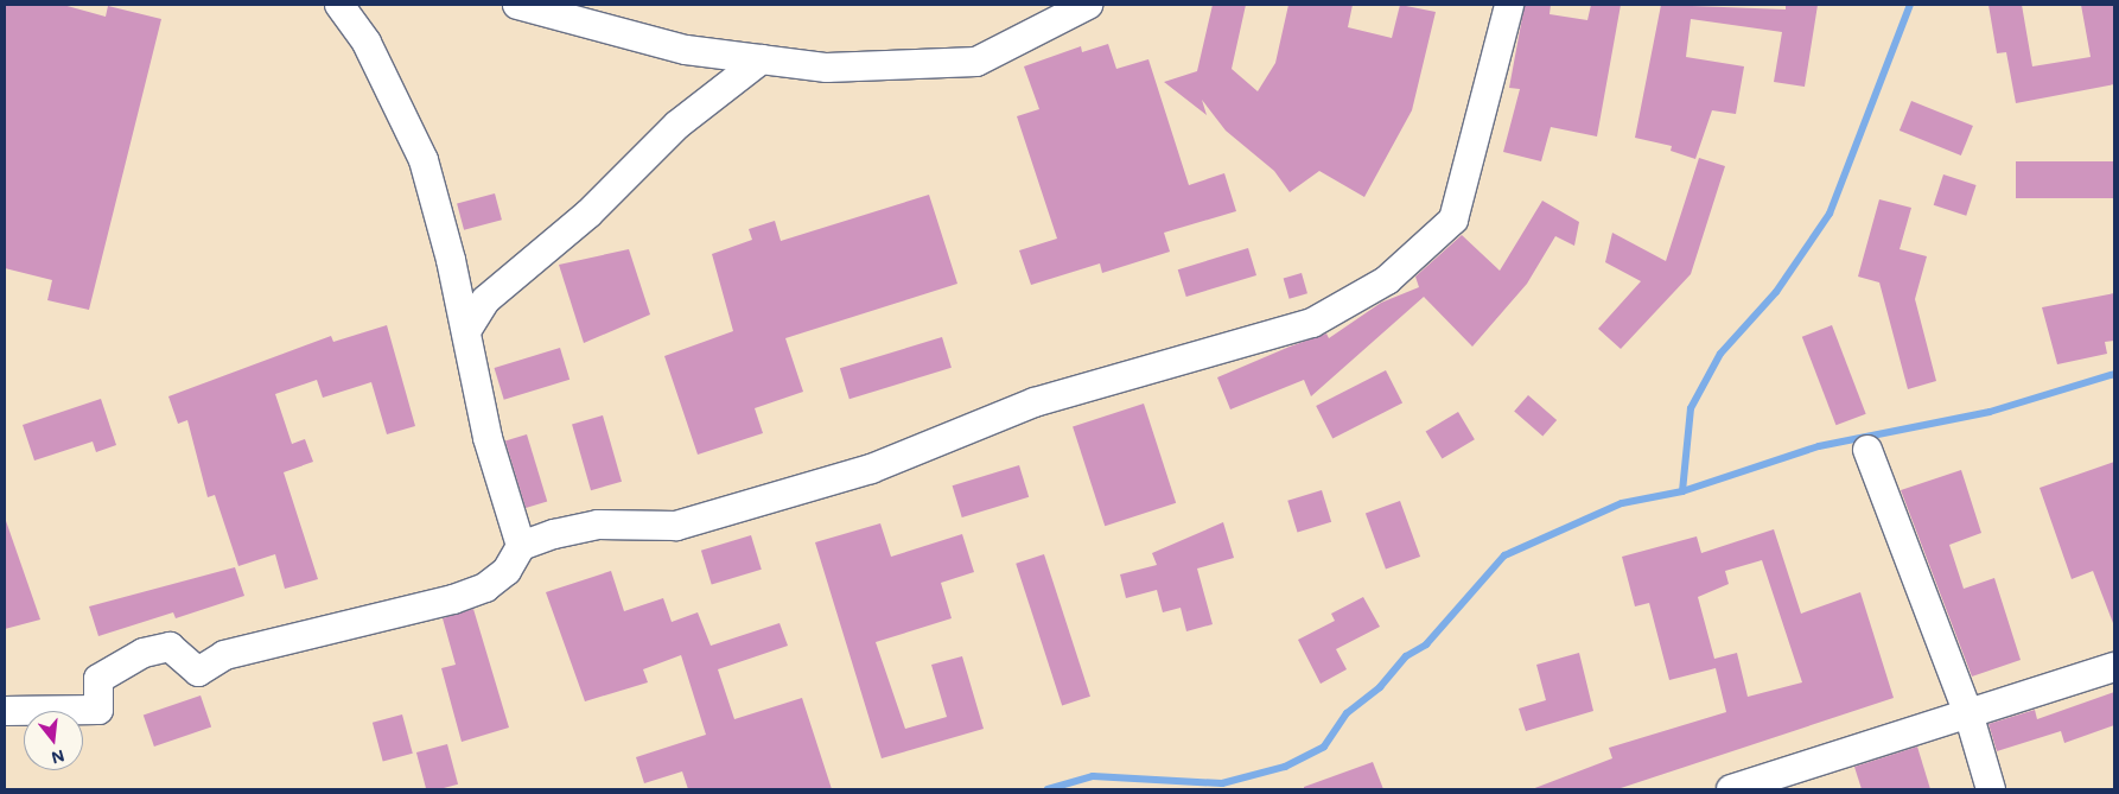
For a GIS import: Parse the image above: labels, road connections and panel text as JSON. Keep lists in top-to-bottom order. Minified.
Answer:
{"north":"bottom"}
